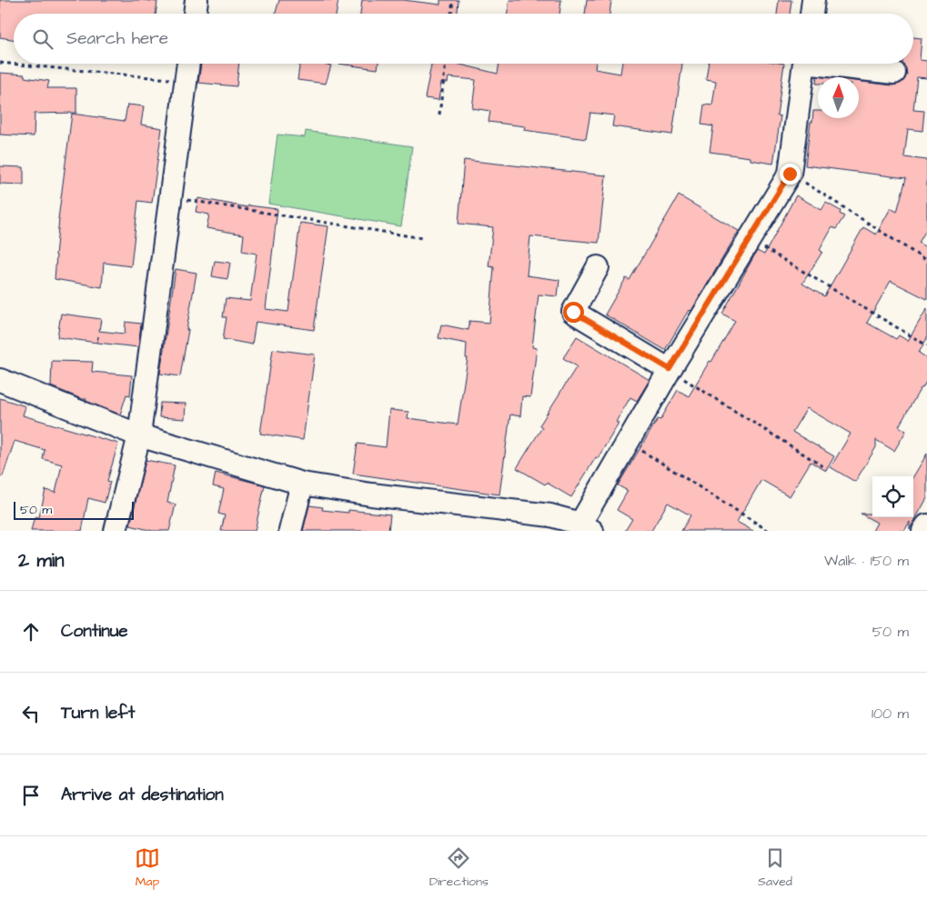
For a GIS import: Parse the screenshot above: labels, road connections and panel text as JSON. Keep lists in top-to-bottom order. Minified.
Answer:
{"scale_bar":"50 m","north":"top","page":{"search":"Search here","scale":"50 m","heading":["2 min","Walk · 150 m"],"list":[["Continue","50 m"],["Turn left","100 m"],"Arrive at destination"],"nav":["Map","Directions","Saved"]}}
